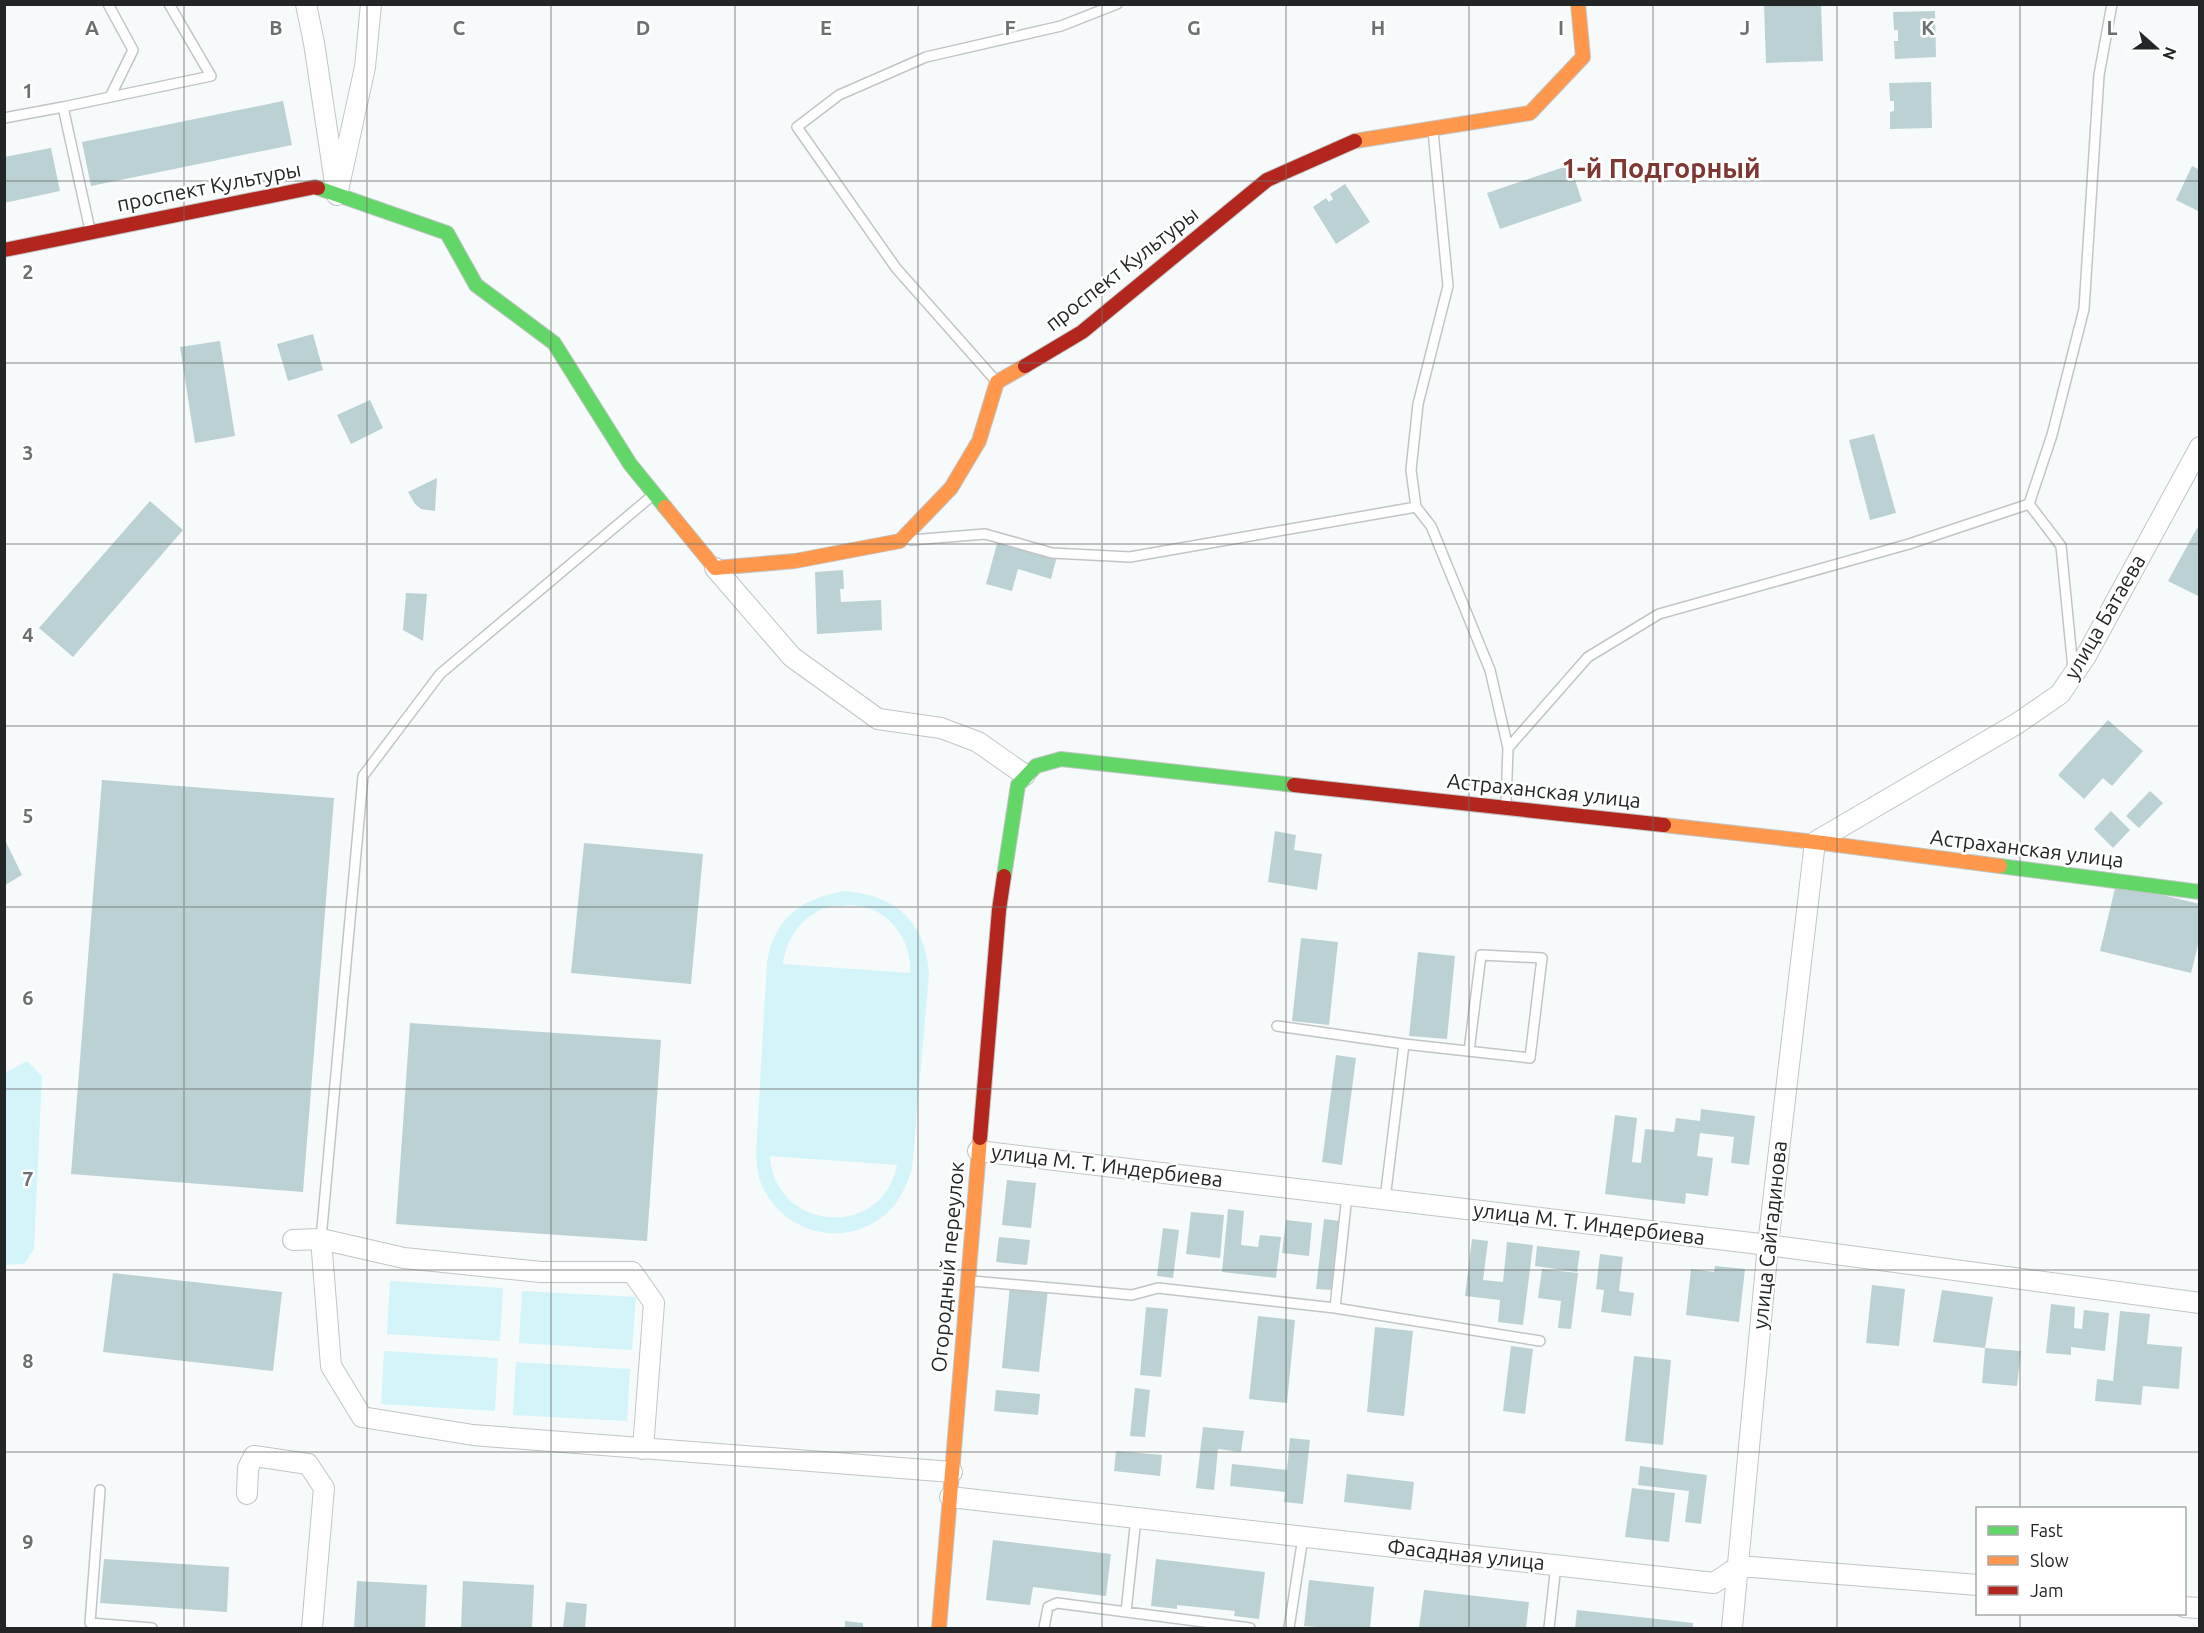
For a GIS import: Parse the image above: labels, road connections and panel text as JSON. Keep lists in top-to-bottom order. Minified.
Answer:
{"streets":{"street":["проспект Культуры","улица Батаева","Астраханская улица","улица М. Т. Индербиева","улица Сайгадинова","Огородный переулок","Фасадная улица"]},"crossings":[["улица Батаева","Астраханская улица"],["улица Батаева","улица Сайгадинова"],["Астраханская улица","улица Сайгадинова"],["Астраханская улица","Огородный переулок"],["улица М. Т. Индербиева","улица Сайгадинова"],["улица М. Т. Индербиева","Огородный переулок"],["улица Сайгадинова","Фасадная улица"],["Огородный переулок","Фасадная улица"]],"districts":["1-й Подгорный"],"legend":["Fast","Slow","Jam"],"north":"right","grid":{"columns":["A","B","C","D","E","F","G","H","I","J","K","L"],"rows":["1","2","3","4","5","6","7","8","9"]}}
